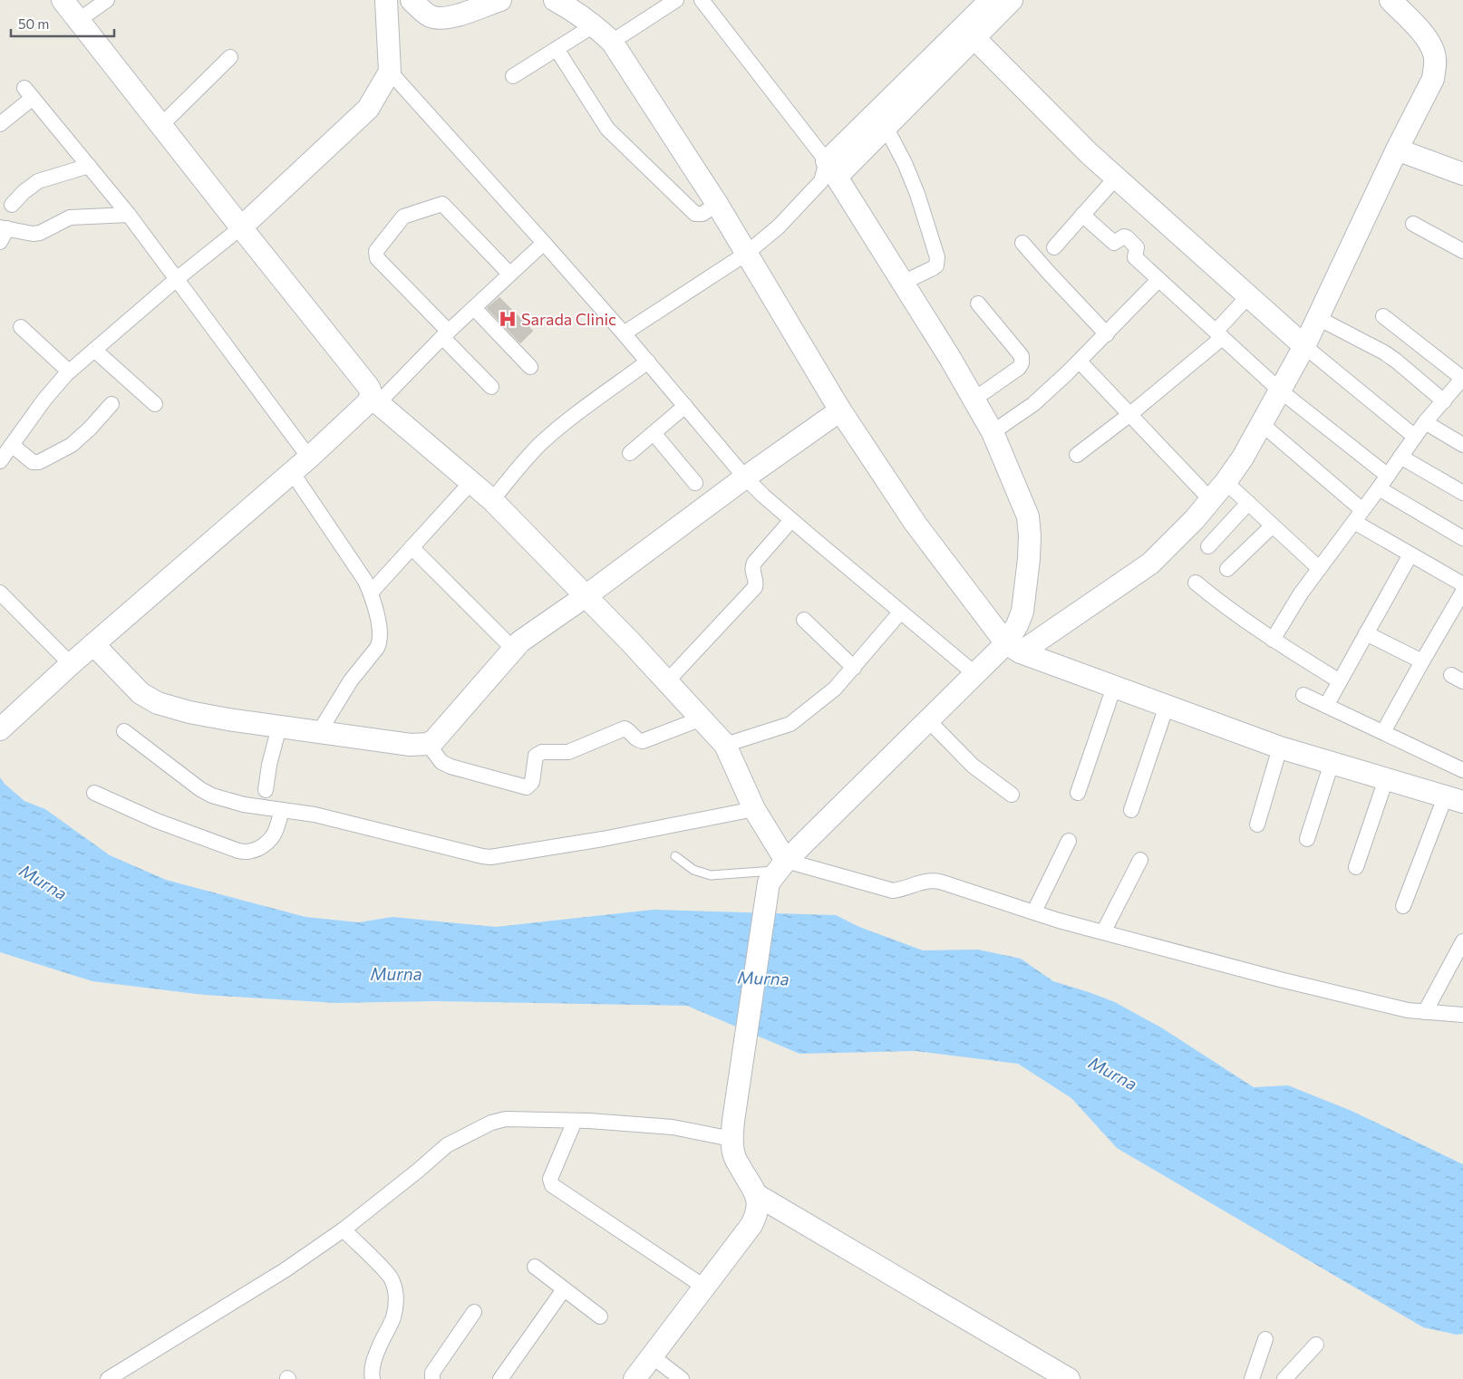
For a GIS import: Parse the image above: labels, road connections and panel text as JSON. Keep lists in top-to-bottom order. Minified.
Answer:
{"water":["Murna"],"places":{"hospital":["Sarada Clinic"]},"scale_bar":"50 m"}
